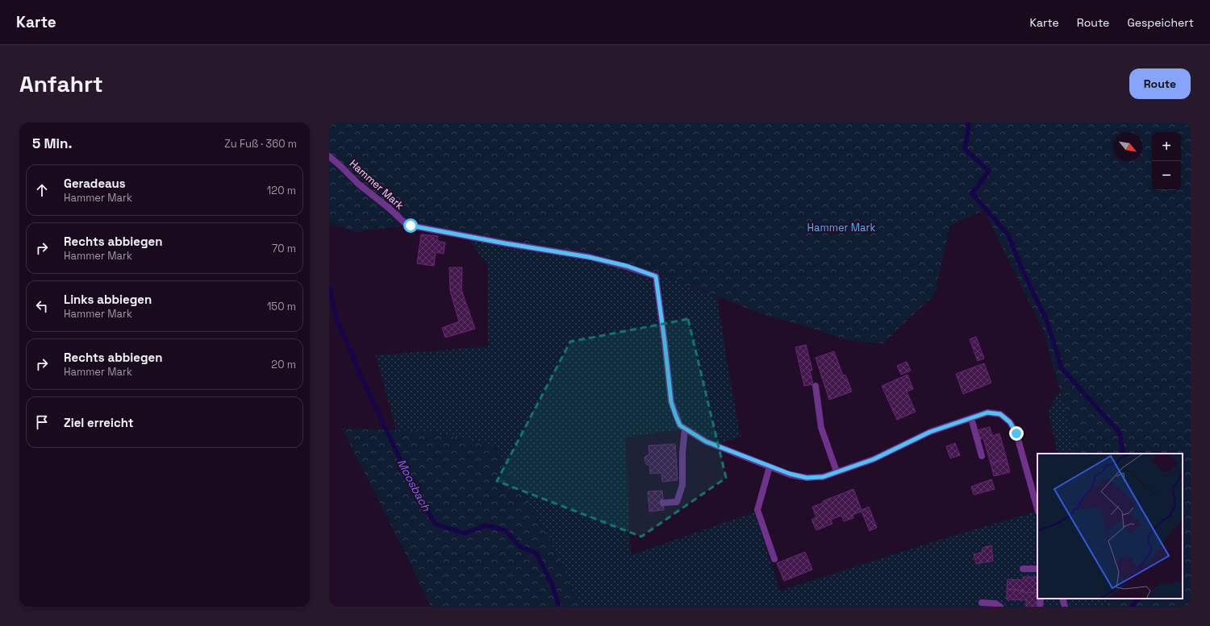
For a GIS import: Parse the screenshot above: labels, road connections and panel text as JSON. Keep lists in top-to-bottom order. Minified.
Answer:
{"streets":{"street":["Hammer Mark"]},"water":["Moosbach"],"parks":["Hammer Mark"],"north":"bottom right","page":{"header":"Karte","nav":["Karte","Route","Gespeichert"],"buttons":"Route","title":"Anfahrt","heading":["5 Min.","Zu Fuß · 360 m"],"map_buttons":["+","−"],"list":[["Geradeaus","Hammer Mark","120 m"],["Rechts abbiegen","Hammer Mark","70 m"],["Links abbiegen","Hammer Mark","150 m"],["Rechts abbiegen","Hammer Mark","20 m"],"Ziel erreicht"]}}
